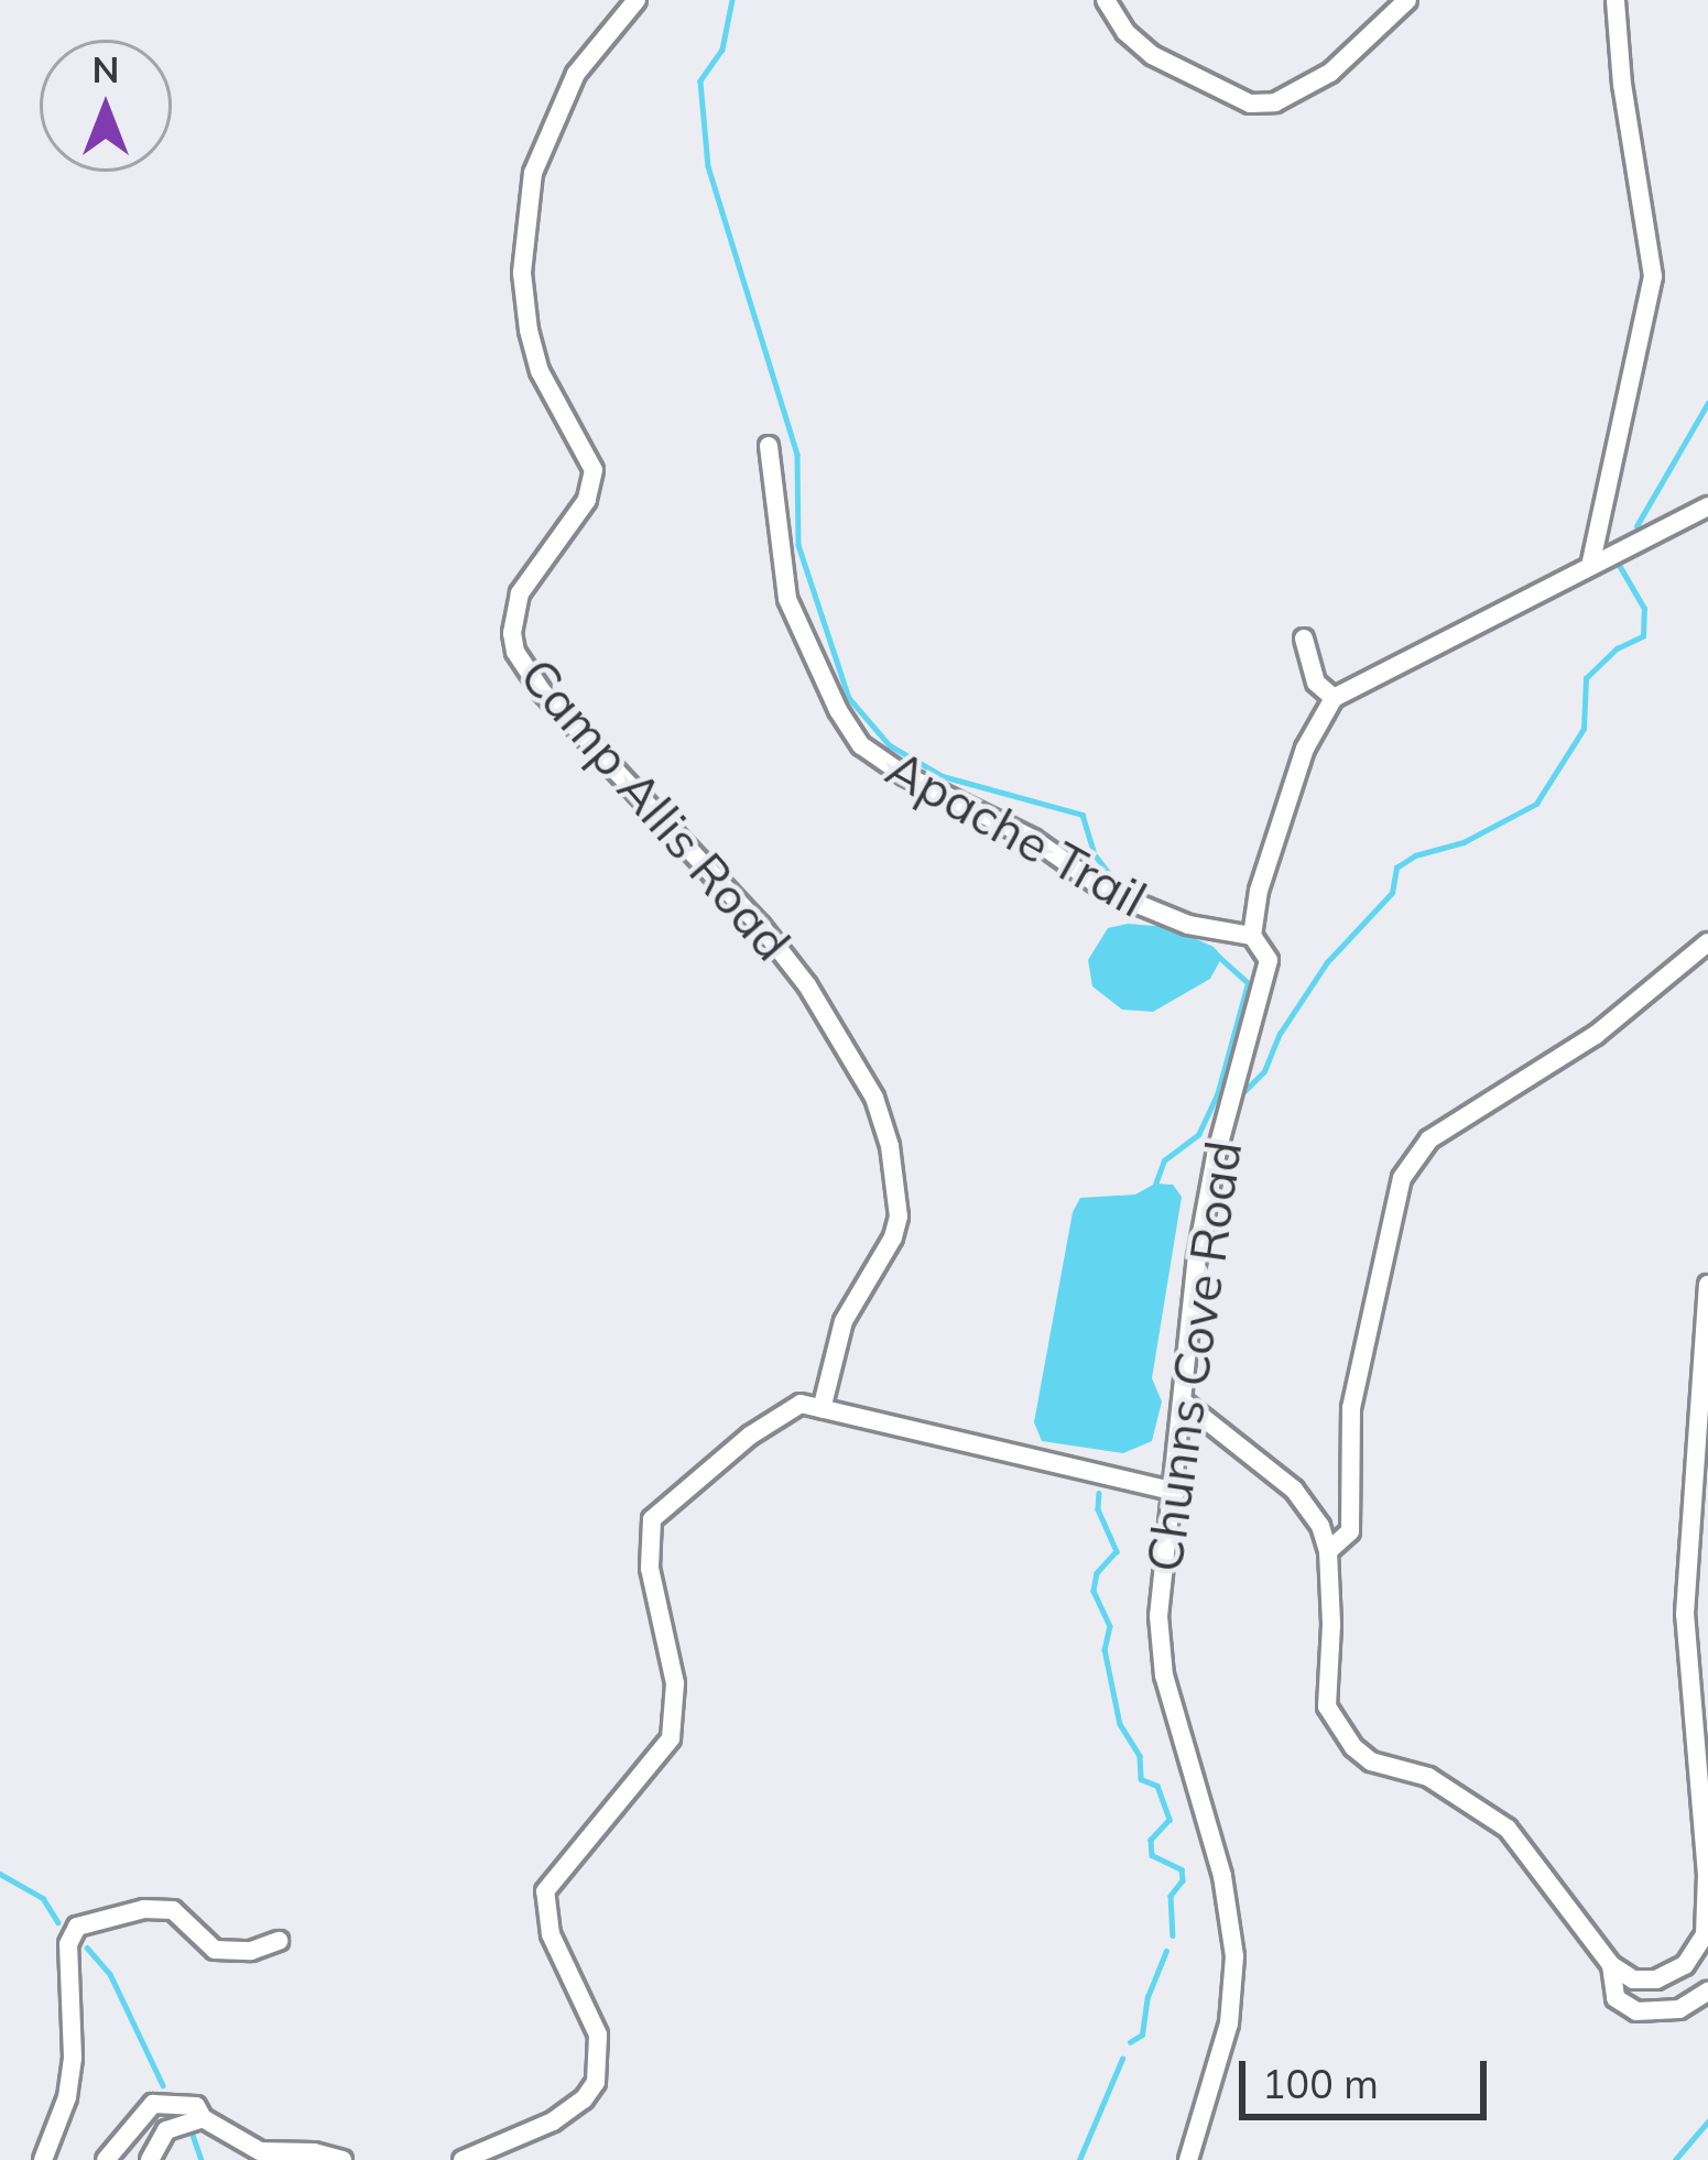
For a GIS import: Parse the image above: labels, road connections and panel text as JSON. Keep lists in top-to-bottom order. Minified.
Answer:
{"streets":{"street":["Camp Allis Road","Apache Trail","Chunns Cove Road"]},"crossings":[["Apache Trail","Chunns Cove Road"]],"scale_bar":"100 m","north":"top"}
